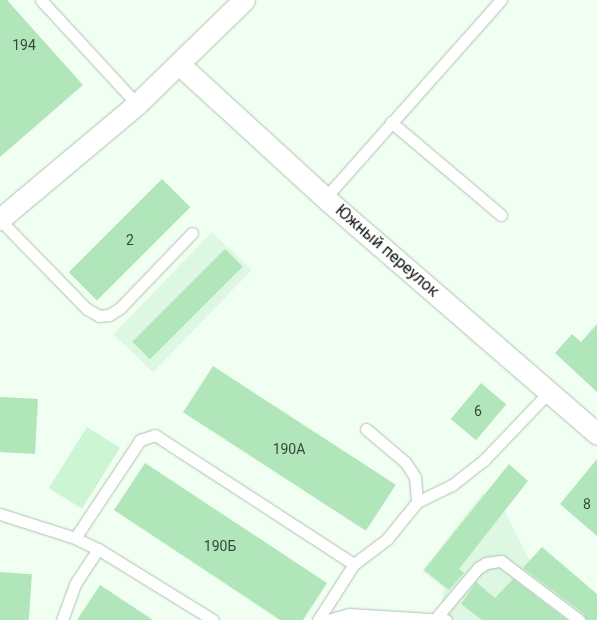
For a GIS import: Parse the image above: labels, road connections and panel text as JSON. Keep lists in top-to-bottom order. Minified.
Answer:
{"streets":{"street":["Южный переулок"]},"house_numbers":["194","2","6","190А","8","190Б"]}
